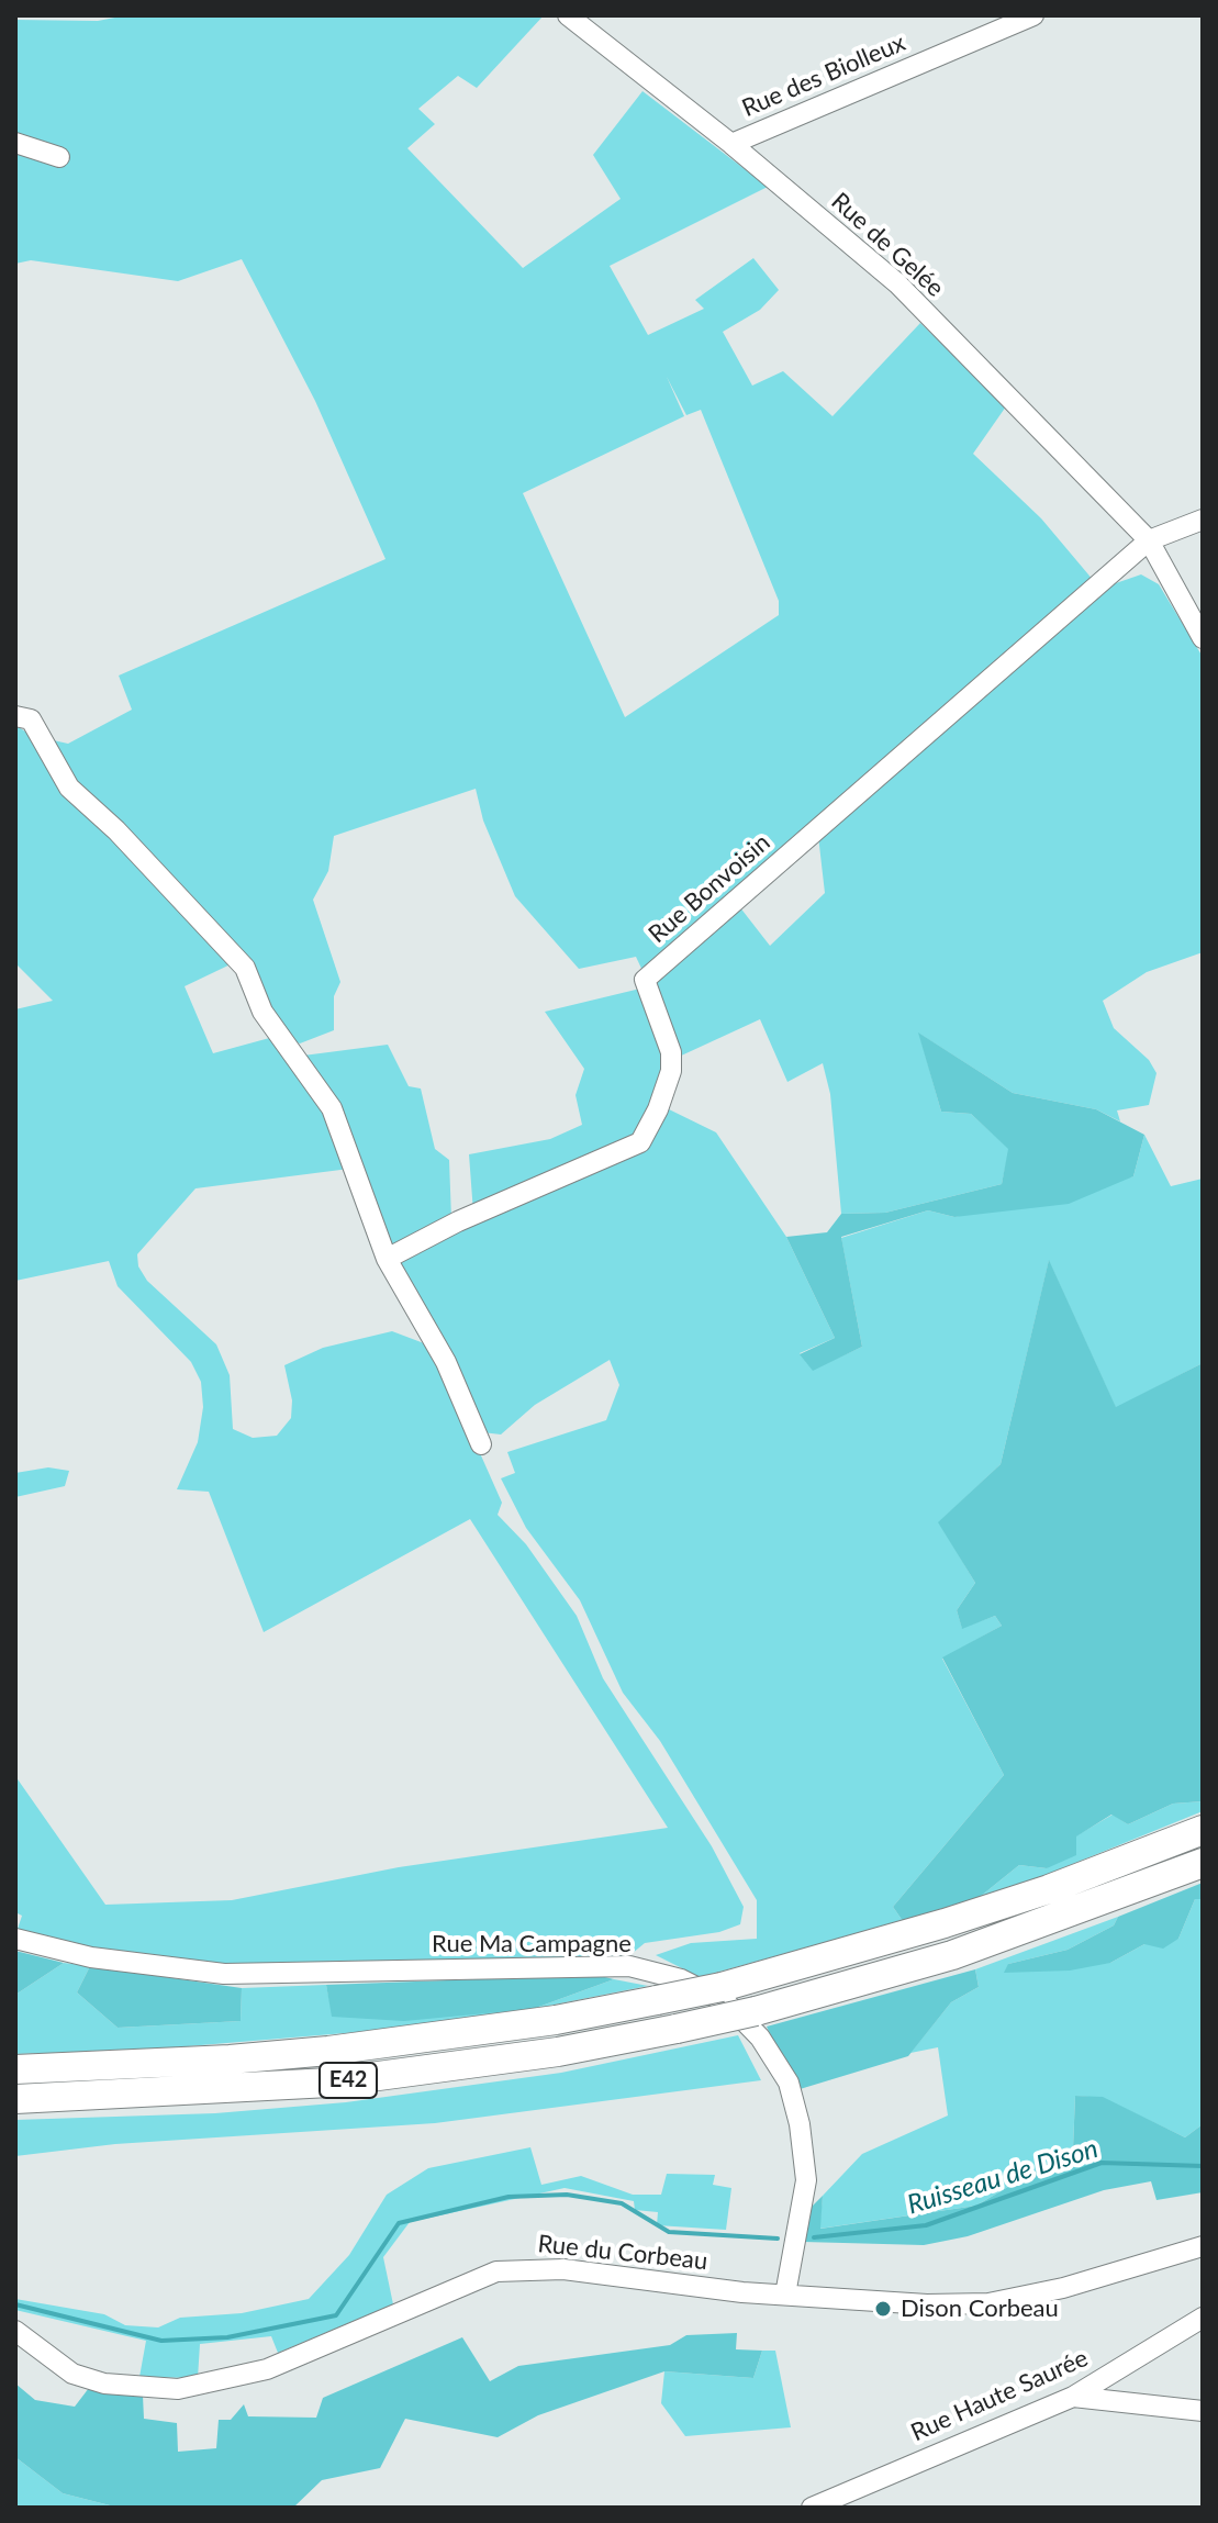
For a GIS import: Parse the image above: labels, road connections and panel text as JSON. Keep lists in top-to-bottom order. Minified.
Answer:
{"streets":{"highway":["E42"],"street":["Rue des Biolleux","Rue de Gelée","Rue Bonvoisin","Rue Ma Campagne","Rue du Corbeau","Rue Haute Saurée"]},"crossings":[["Rue des Biolleux","Rue de Gelée"],["Rue de Gelée","Rue Bonvoisin"],["Rue Ma Campagne","Rue du Corbeau"]],"water":["Ruisseau de Dison"],"places":["Dison Corbeau"]}
